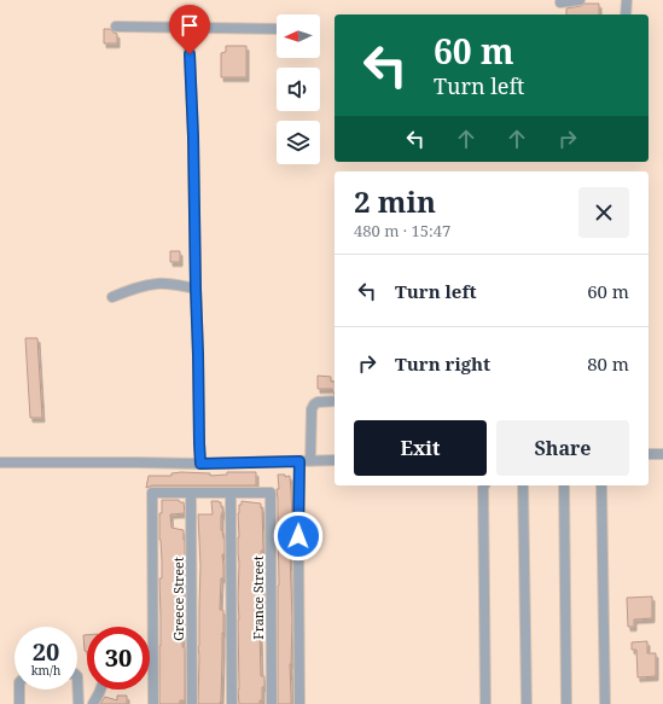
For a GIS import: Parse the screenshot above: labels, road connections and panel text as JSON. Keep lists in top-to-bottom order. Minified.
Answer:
{"streets":{"street":["France Street","Greece Street"]},"north":"left","page":{"turn":["60 m","Turn left"],"heading":["2 min","480 m · 15:47"],"list":[{"name":"Turn left","value":"60 m"},{"name":"Turn right","value":"80 m"}],"buttons":["Exit","Share"],"speed":"20 km/h","limit":"30"}}
